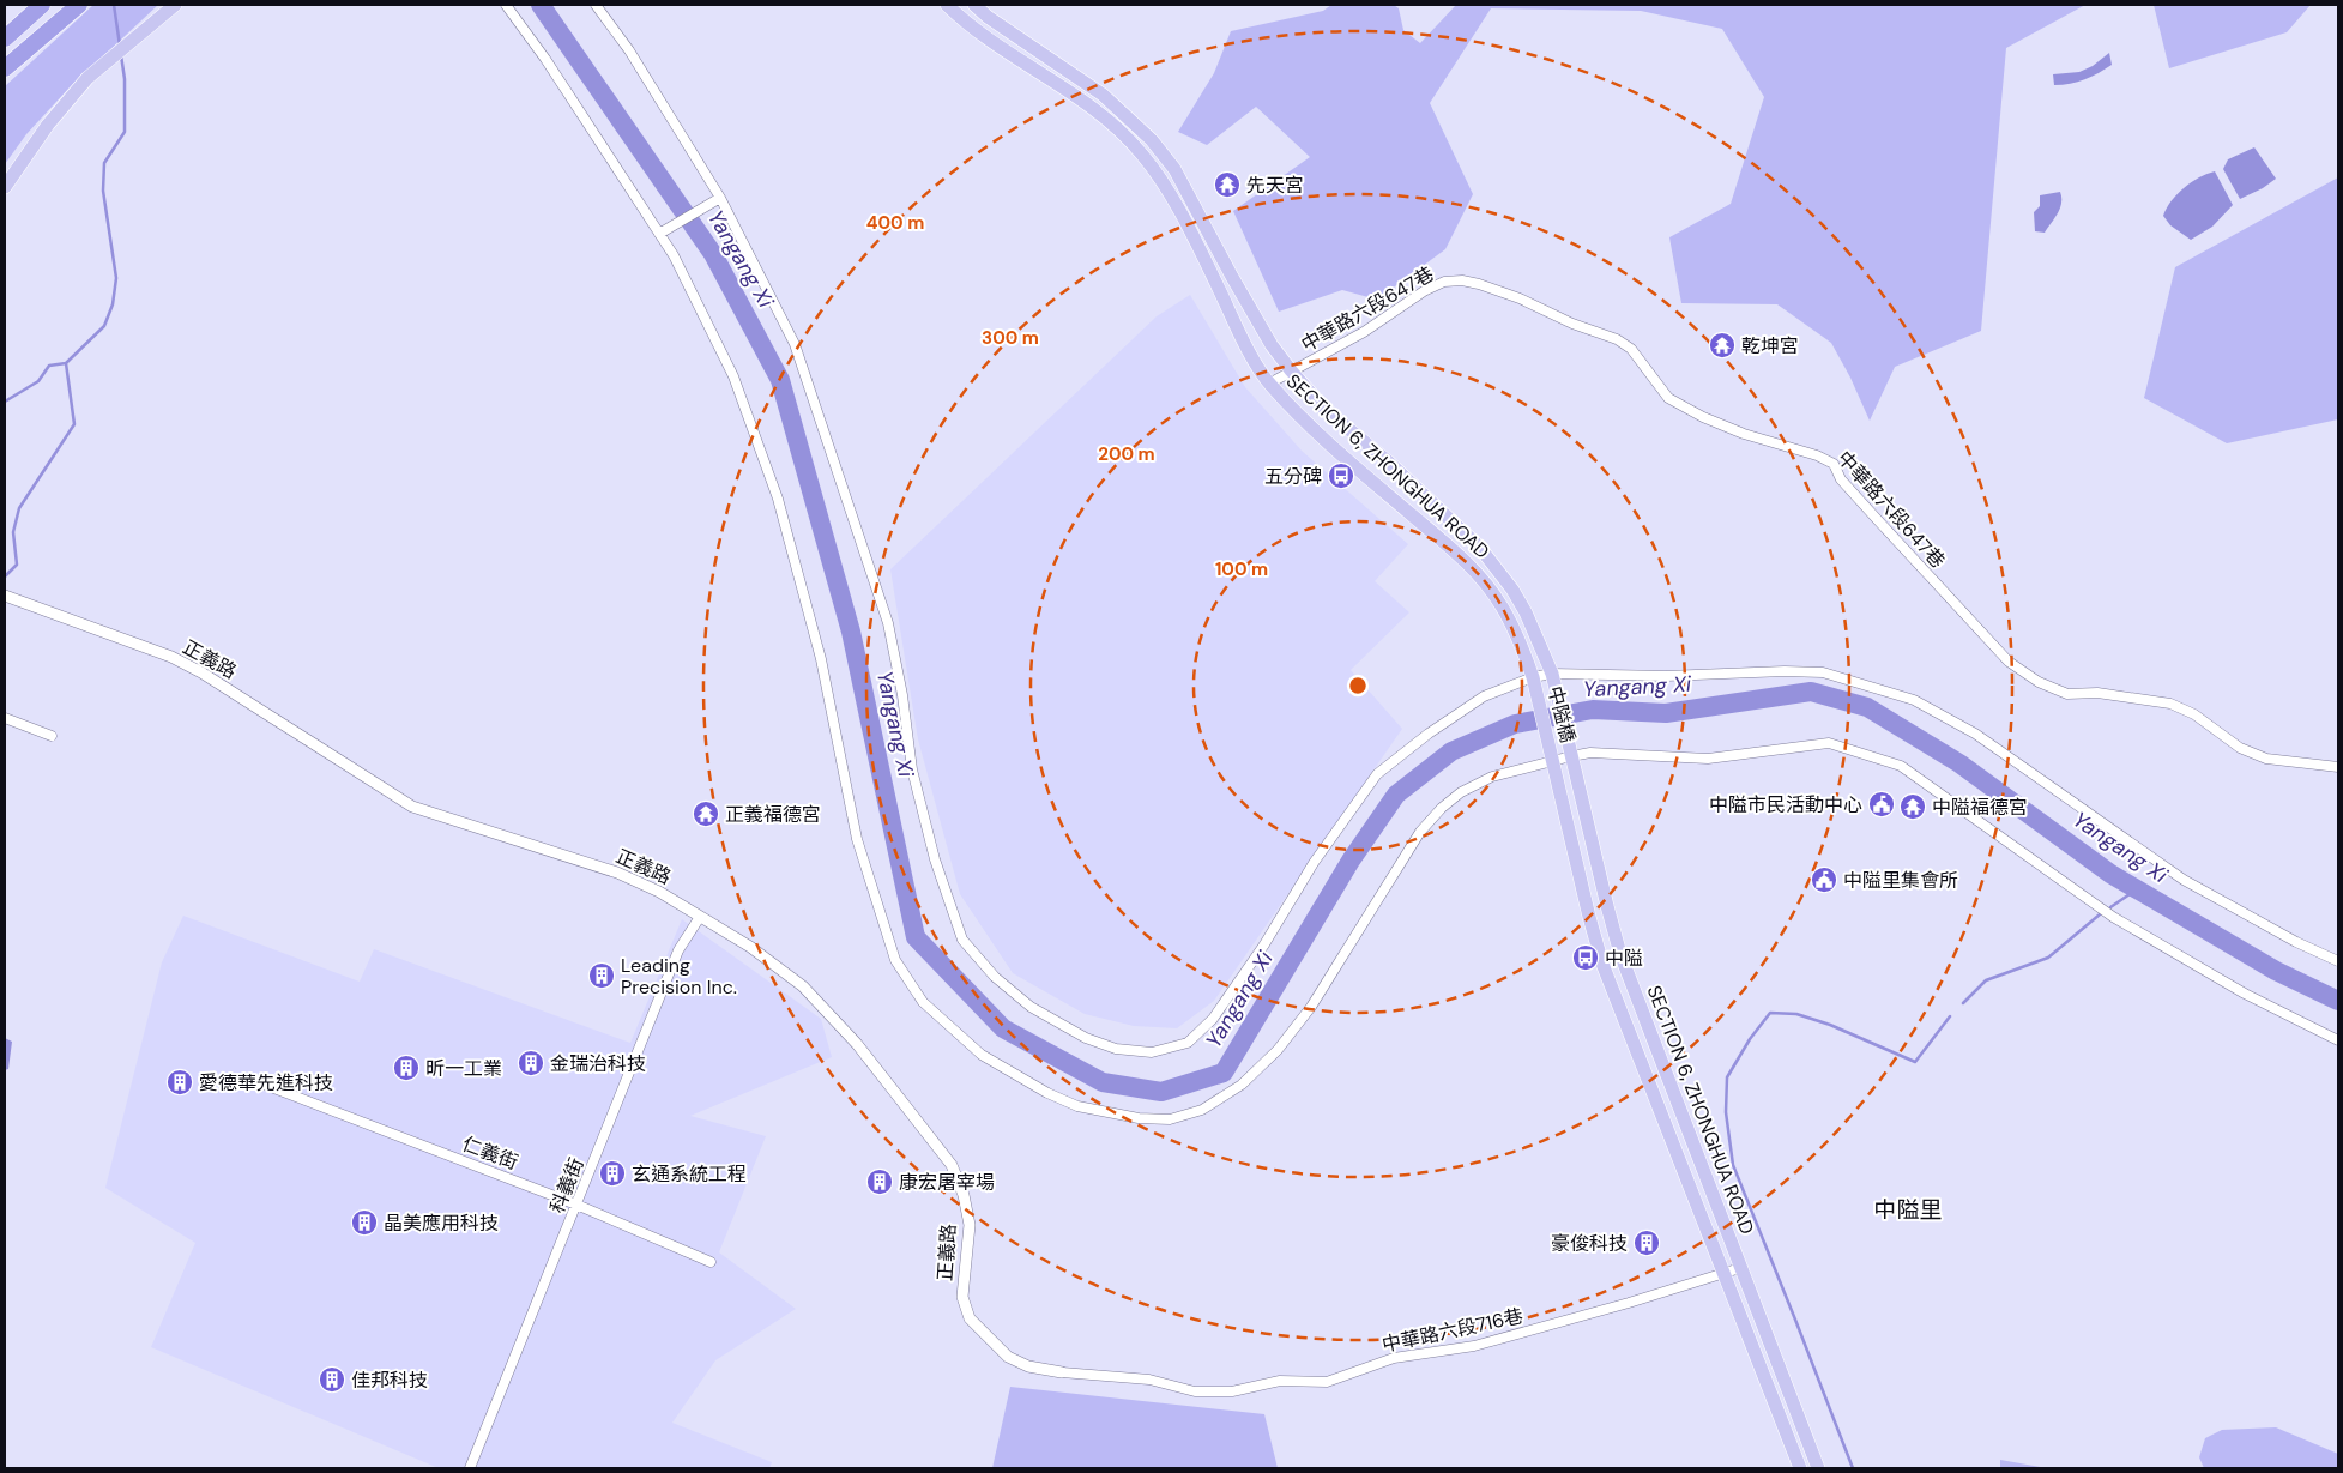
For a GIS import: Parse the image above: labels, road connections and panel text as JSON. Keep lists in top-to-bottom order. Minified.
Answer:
{"streets":{"main road":["SECTION 6, ZHONGHUA ROAD","中隘橋"],"street":["中華路六段647巷","正義路","仁義街","科義街","中華路六段716巷"]},"crossings":[["中華路六段647巷","SECTION 6, ZHONGHUA ROAD"],["SECTION 6, ZHONGHUA ROAD","中隘橋"],["SECTION 6, ZHONGHUA ROAD","中華路六段716巷"],["正義路","科義街"],["正義路","中華路六段716巷"],["仁義街","科義街"]],"districts":["中隘里"],"water":["Yangang Xi"],"places":{"temple":["先天宮","乾坤宮","中隘福德宮","正義福德宮"],"bus stop":["五分碑","中隘"],"public building":["中隘市民活動中心","中隘里集會所"],"building":["Leading Precision Inc.","金瑞治科技","昕一工業","愛德華先進科技","玄通系統工程","康宏屠宰場","晶美應用科技","豪俊科技","佳邦科技"]},"rings":["400 m","300 m","200 m","100 m"]}
